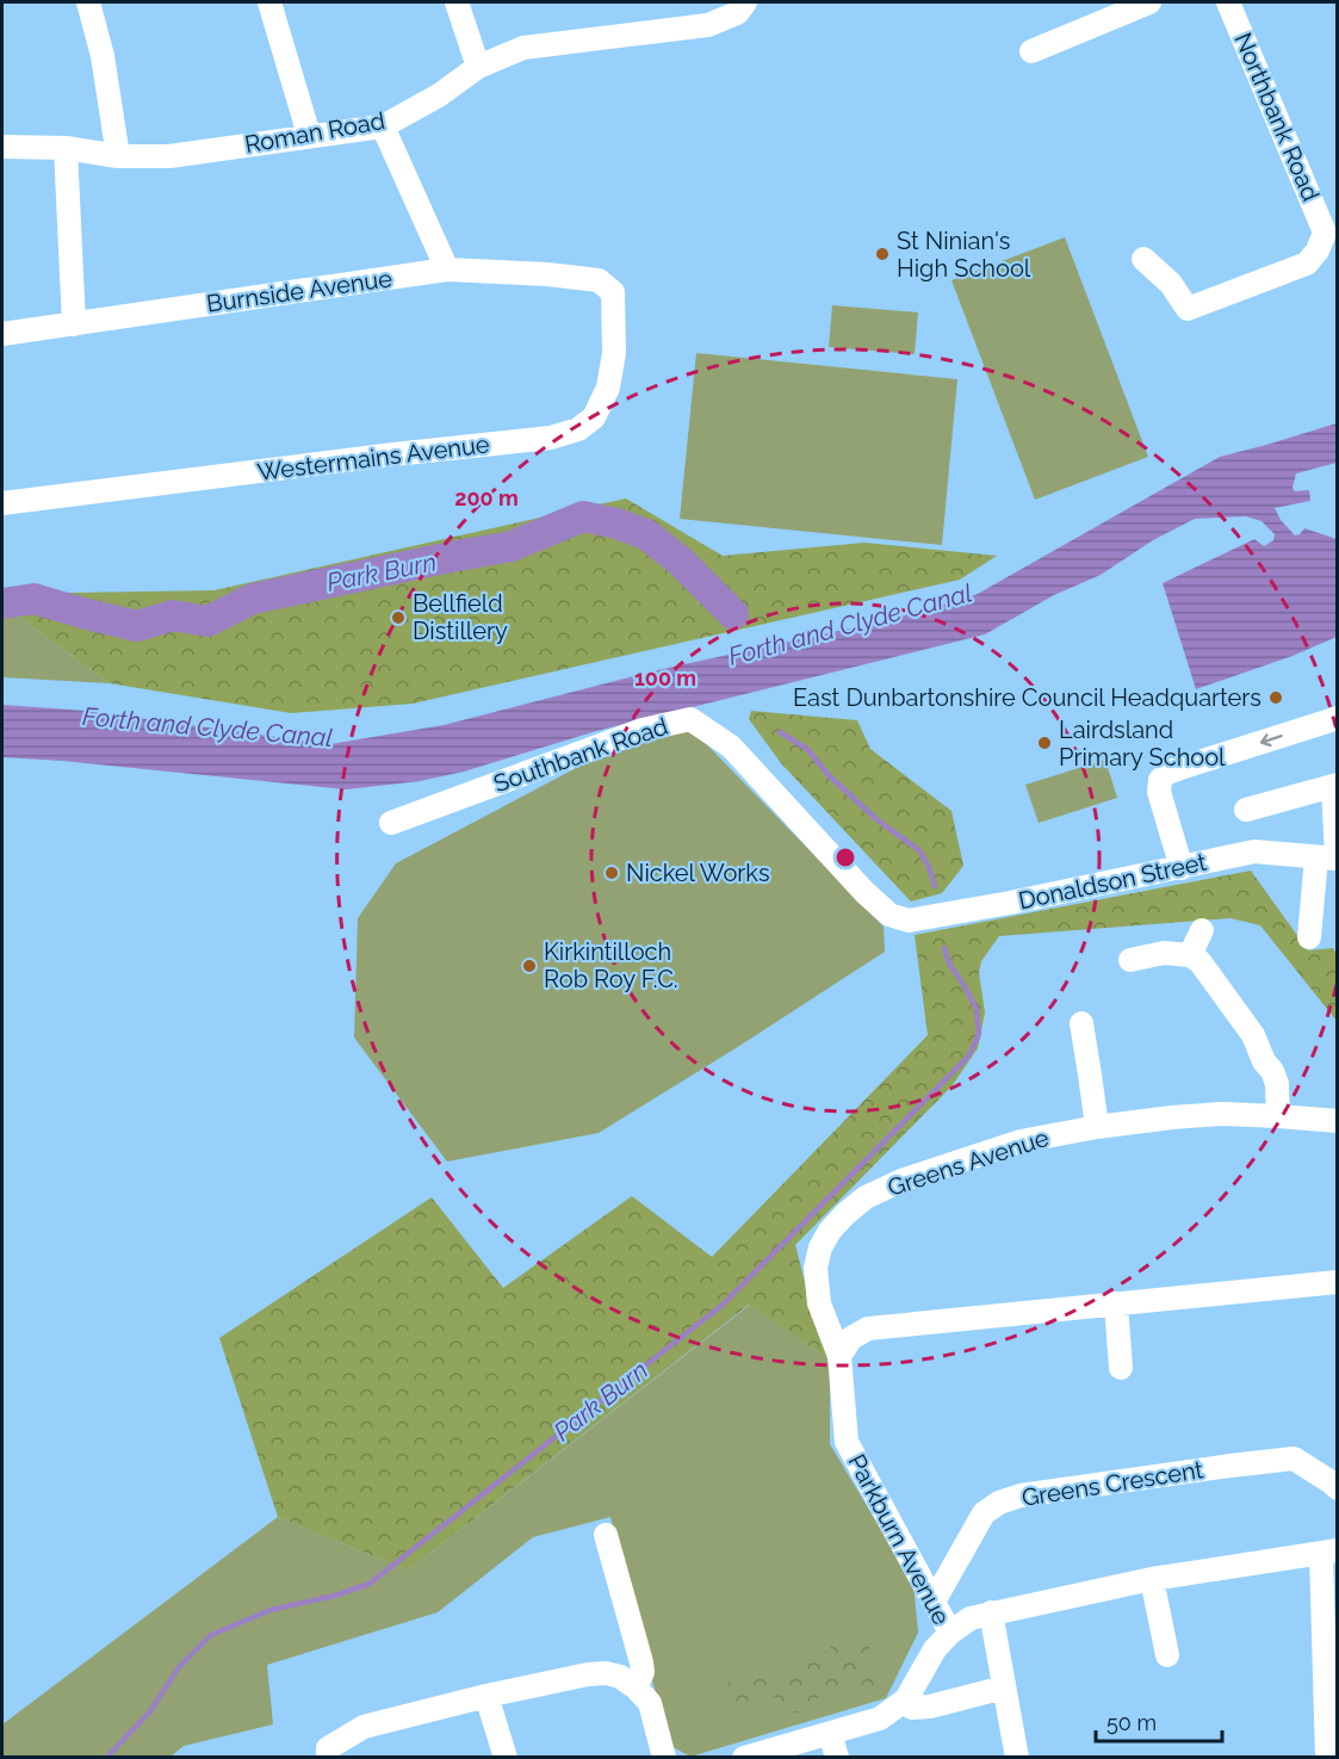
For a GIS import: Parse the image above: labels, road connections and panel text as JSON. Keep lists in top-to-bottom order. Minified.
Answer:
{"streets":{"street":["Northbank Road","Roman Road","Burnside Avenue","Westermains Avenue","Southbank Road","Donaldson Street","Greens Avenue","Greens Crescent","Parkburn Avenue"]},"crossings":[["Burnside Avenue","Westermains Avenue"],["Southbank Road","Donaldson Street"],["Greens Avenue","Parkburn Avenue"],["Greens Crescent","Parkburn Avenue"]],"water":["Park Burn","Forth and Clyde Canal"],"places":["St Ninian's High School","Bellfield Distillery","East Dunbartonshire Council Headquarters","Lairdsland Primary School","Nickel Works","Kirkintilloch Rob Roy F.C."],"scale_bar":"50 m","rings":["200 m","100 m"]}
